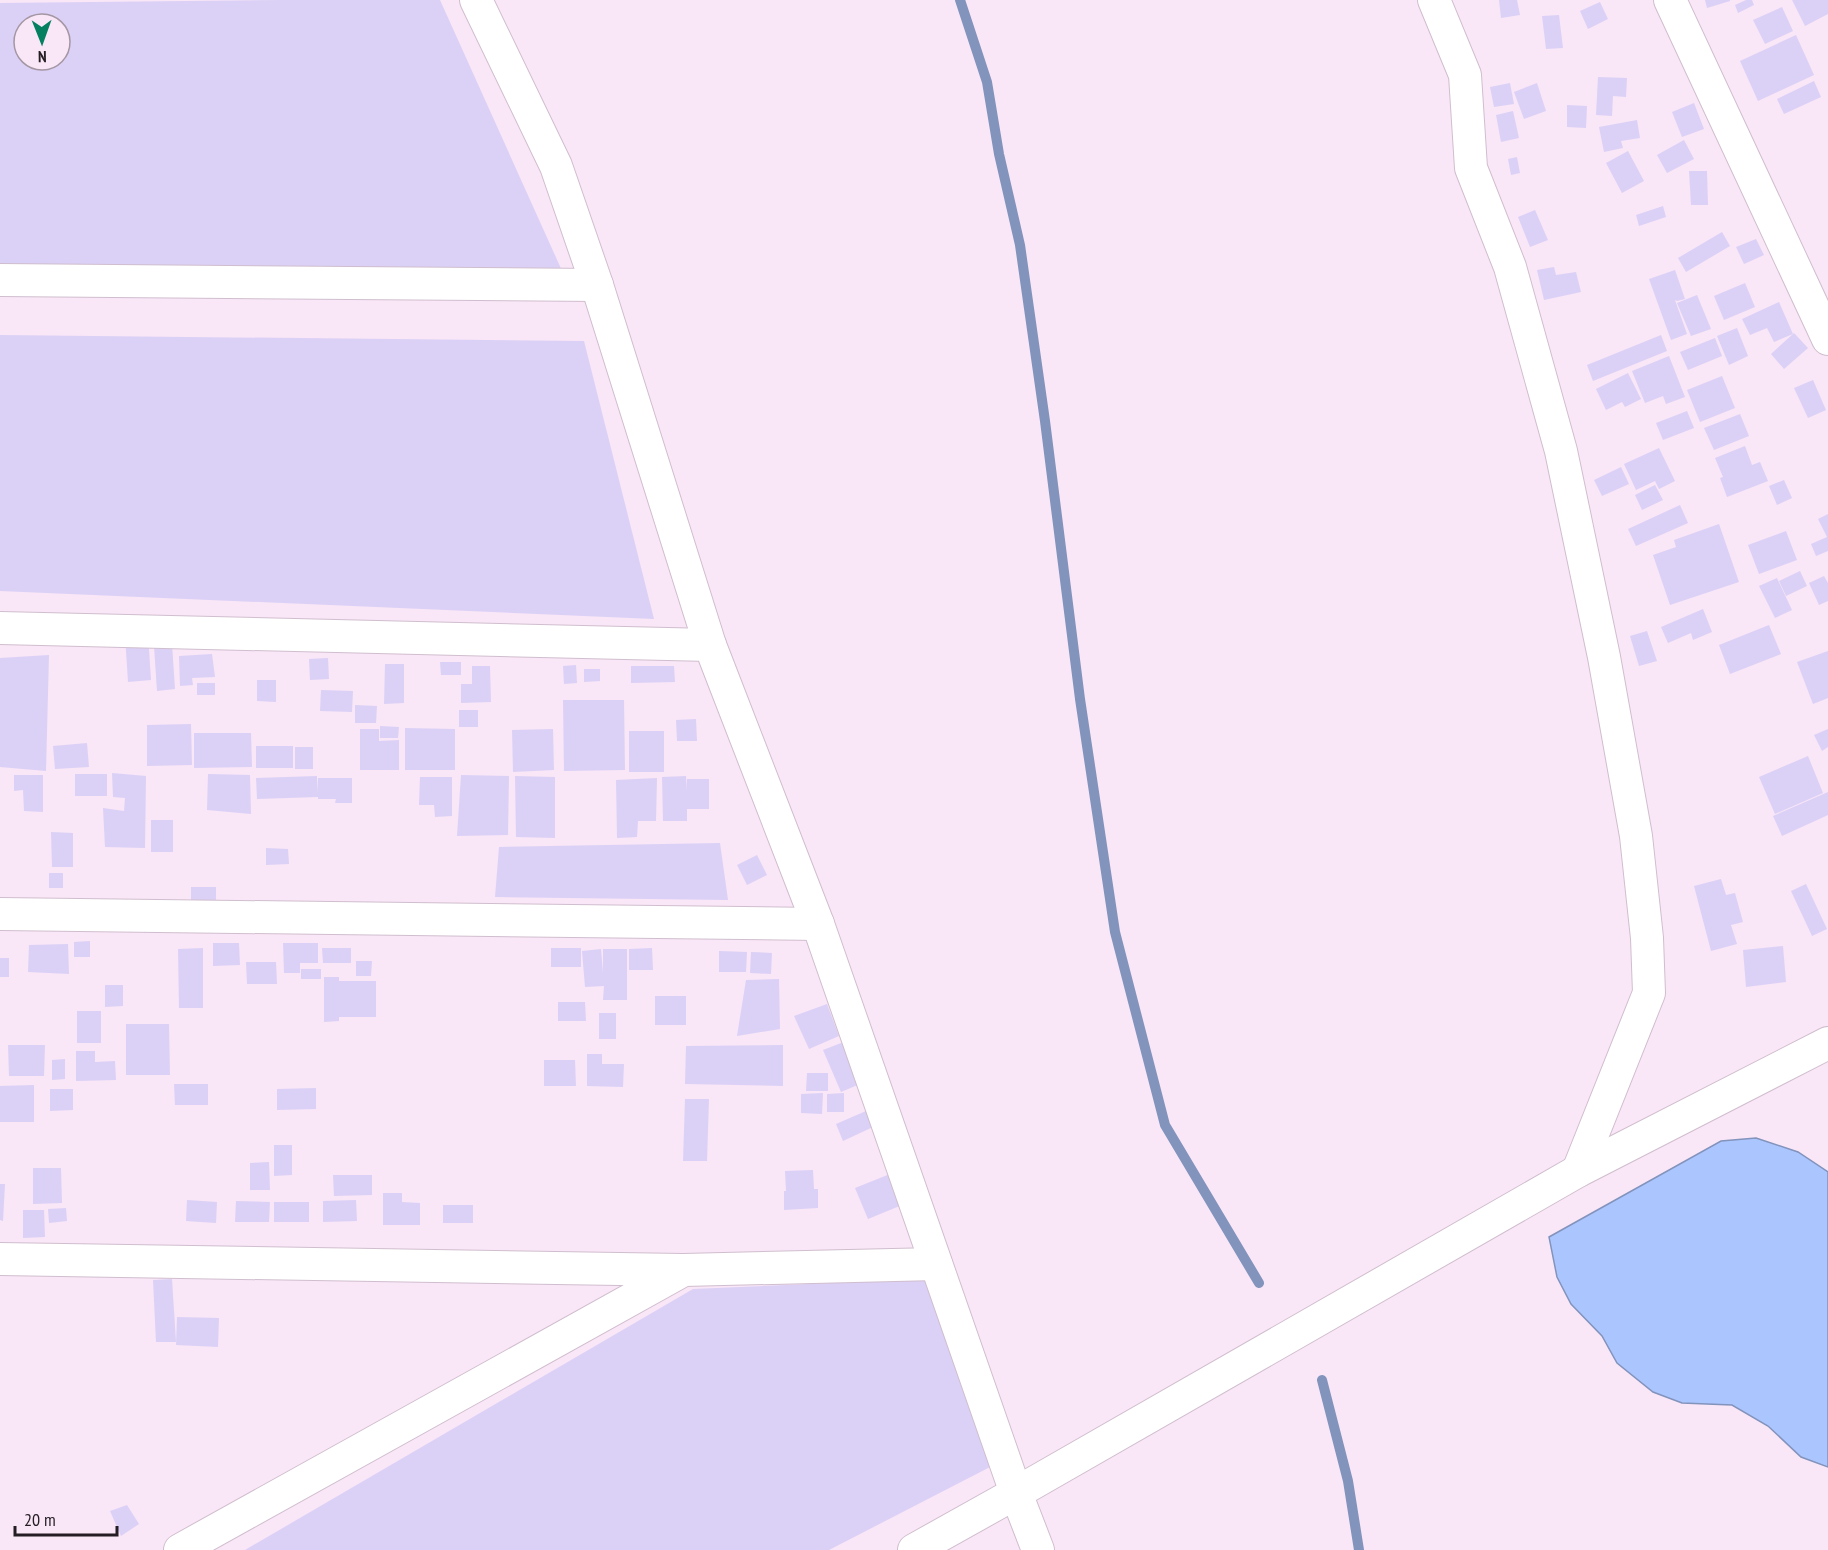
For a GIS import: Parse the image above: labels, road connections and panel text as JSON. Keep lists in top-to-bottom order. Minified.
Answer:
{"scale_bar":"20 m","north":"bottom"}
